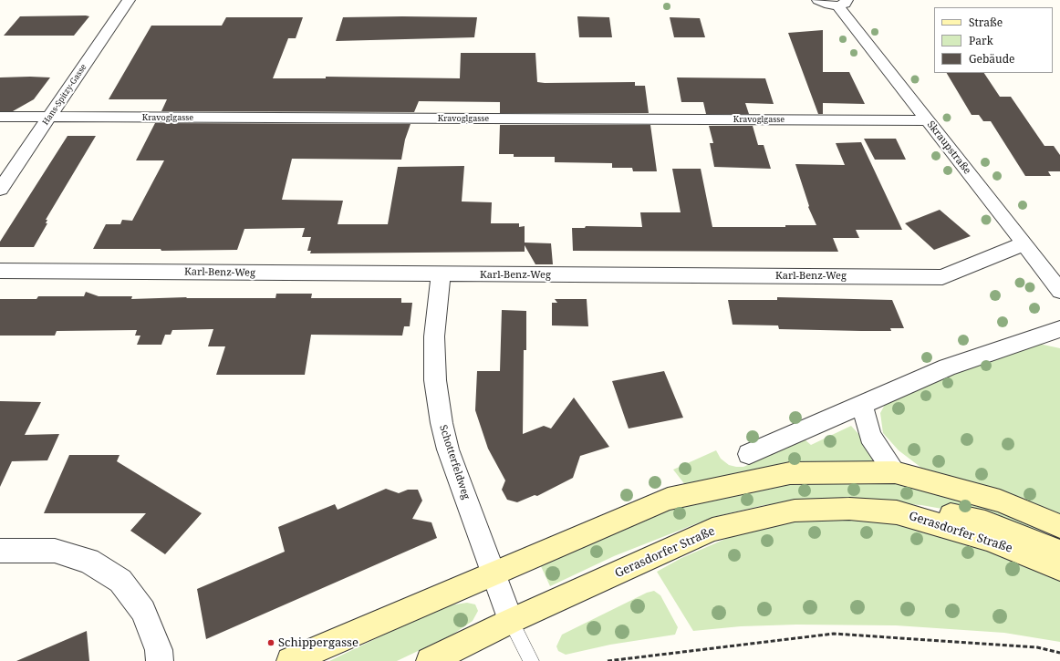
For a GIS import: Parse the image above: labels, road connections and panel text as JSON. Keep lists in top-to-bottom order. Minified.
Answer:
{"streets":{"main road":["Gerasdorfer Straße"],"street":["Hans-Spitzy-Gasse","Kravoglgasse","Skraupstraße","Karl-Benz-Weg","Schotterfeldweg"]},"crossings":[["Hans-Spitzy-Gasse","Kravoglgasse"],["Kravoglgasse","Skraupstraße"],["Skraupstraße","Karl-Benz-Weg"],["Karl-Benz-Weg","Schotterfeldweg"],["Schotterfeldweg","Gerasdorfer Straße"]],"places":["Schippergasse"],"legend":["Straße","Park","Gebäude"]}
